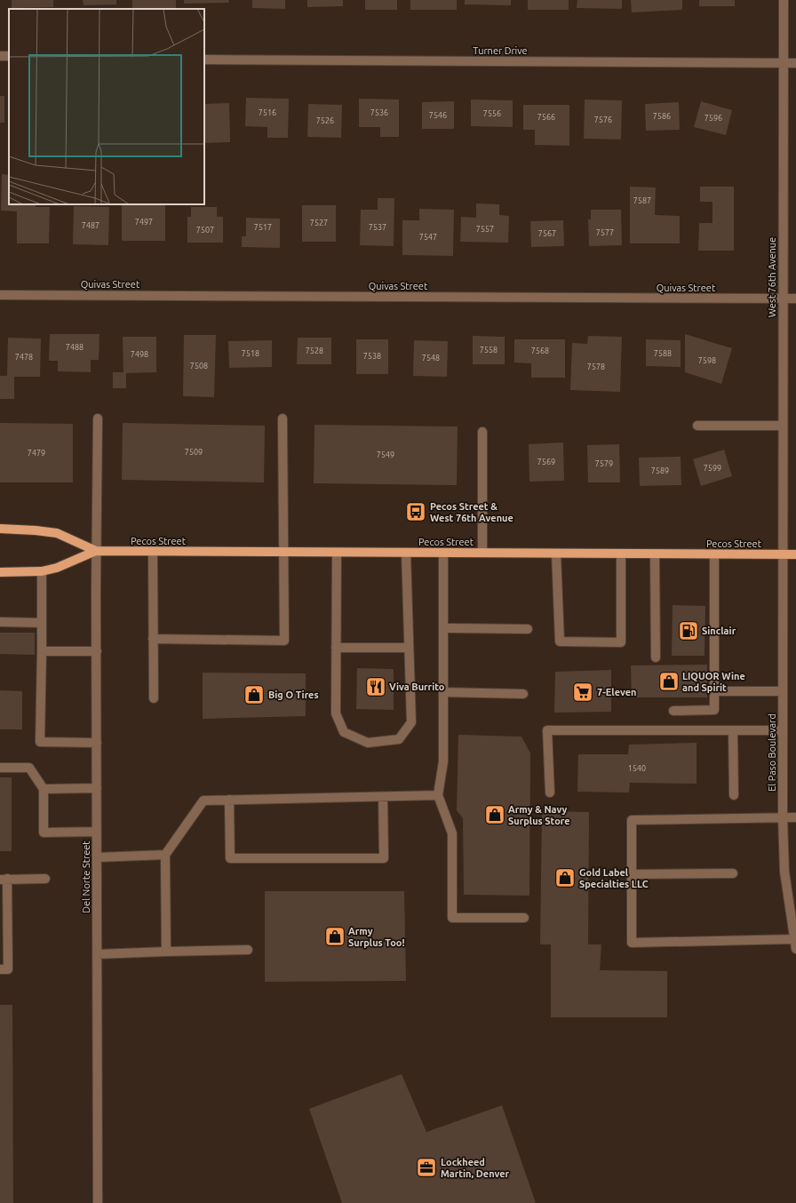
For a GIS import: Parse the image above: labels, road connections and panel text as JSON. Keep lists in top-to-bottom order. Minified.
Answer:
{"streets":{"main road":["Pecos Street"],"street":["Turner Drive","West 76th Avenue","Quivas Street","El Paso Boulevard","Del Norte Street"]},"crossings":[["Turner Drive","West 76th Avenue"],["West 76th Avenue","Quivas Street"],["West 76th Avenue","Pecos Street"],["West 76th Avenue","El Paso Boulevard"],["Pecos Street","El Paso Boulevard"],["Pecos Street","Del Norte Street"]],"places":{"bus stop":["Pecos Street & West 76th Avenue"],"fuel station":["Sinclair"],"shop":["LIQUOR Wine and Spirit","Big O Tires","Army & Navy Surplus Store","Gold Label Specialties LLC","Army Surplus Too!"],"restaurant":["Viva Burrito"],"supermarket":["7-Eleven"],"office":["Lockheed Martin, Denver"]},"house_numbers":["7516","7536","7556","7546","7586","7566","7596","7576","7526","7587","7497","7527","7487","7517","7537","7557","7507","7577","7567","7547","7488","7558","7528","7568","7518","7588","7498","7538","7478","7548","7598","7508","7578","7509","7479","7549","7569","7579","7599","7589","1540"]}
